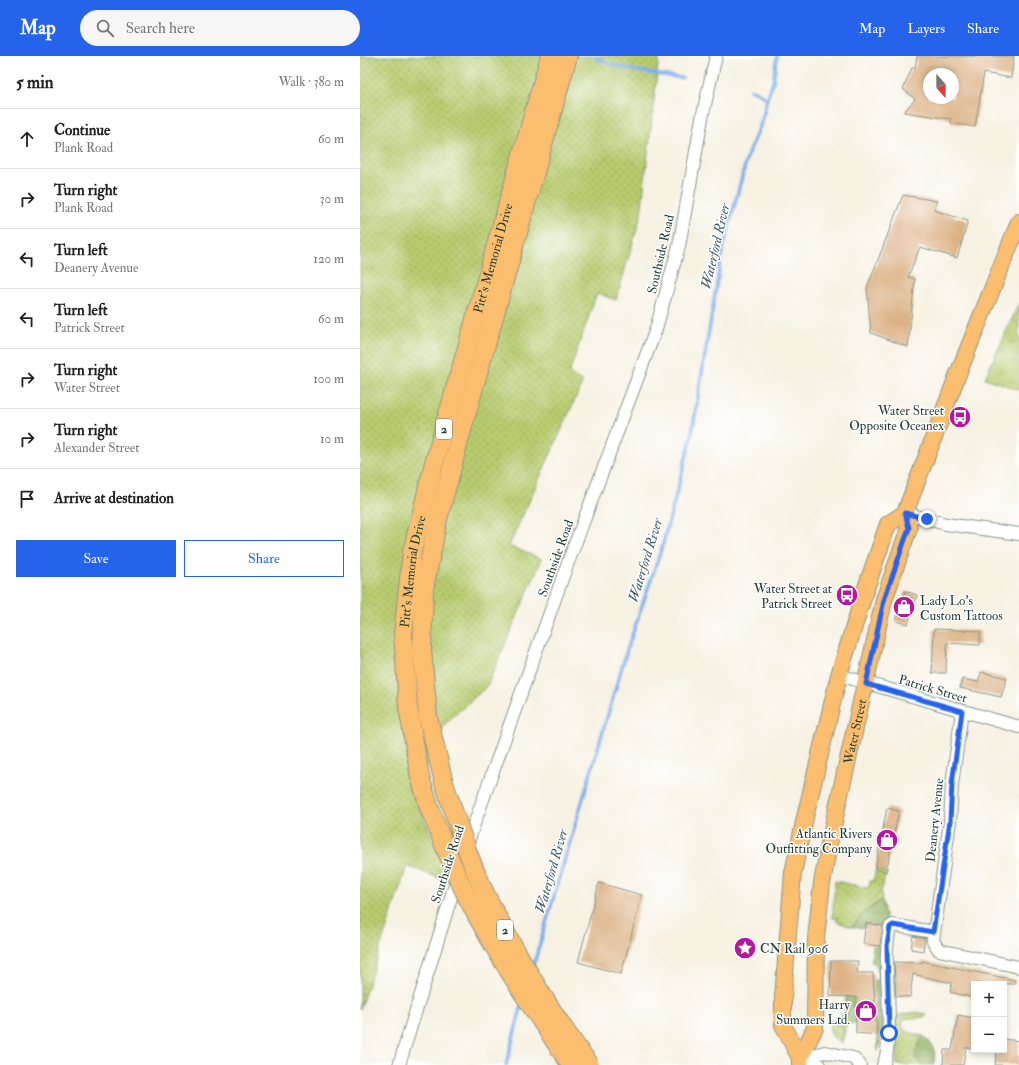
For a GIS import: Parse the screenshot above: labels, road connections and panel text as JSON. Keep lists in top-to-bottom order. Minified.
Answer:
{"streets":{"highway":["Pitt's Memorial Drive","2"],"main road":["Water Street"],"street":["Southside Road","Patrick Street","Deanery Avenue"]},"crossings":[["Patrick Street","Water Street"],["Patrick Street","Deanery Avenue"]],"water":["Waterford River"],"places":{"bus stop":["Water Street Opposite Oceanex","Water Street at Patrick Street"],"shop":["Lady Lo's Custom Tattoos","Atlantic Rivers Outfitting Company","Harry Summers Ltd."],"place":["CN Rail 906"]},"north":"bottom","page":{"header":"Map","search":"Search here","nav":["Map","Layers","Share"],"heading":["5 min","Walk · 380 m"],"list":[["Continue","Plank Road","60 m"],["Turn right","Plank Road","30 m"],["Turn left","Deanery Avenue","120 m"],["Turn left","Patrick Street","60 m"],["Turn right","Water Street","100 m"],["Turn right","Alexander Street","10 m"],"Arrive at destination"],"buttons":["Save","Share"],"map_buttons":["+","−"]}}
